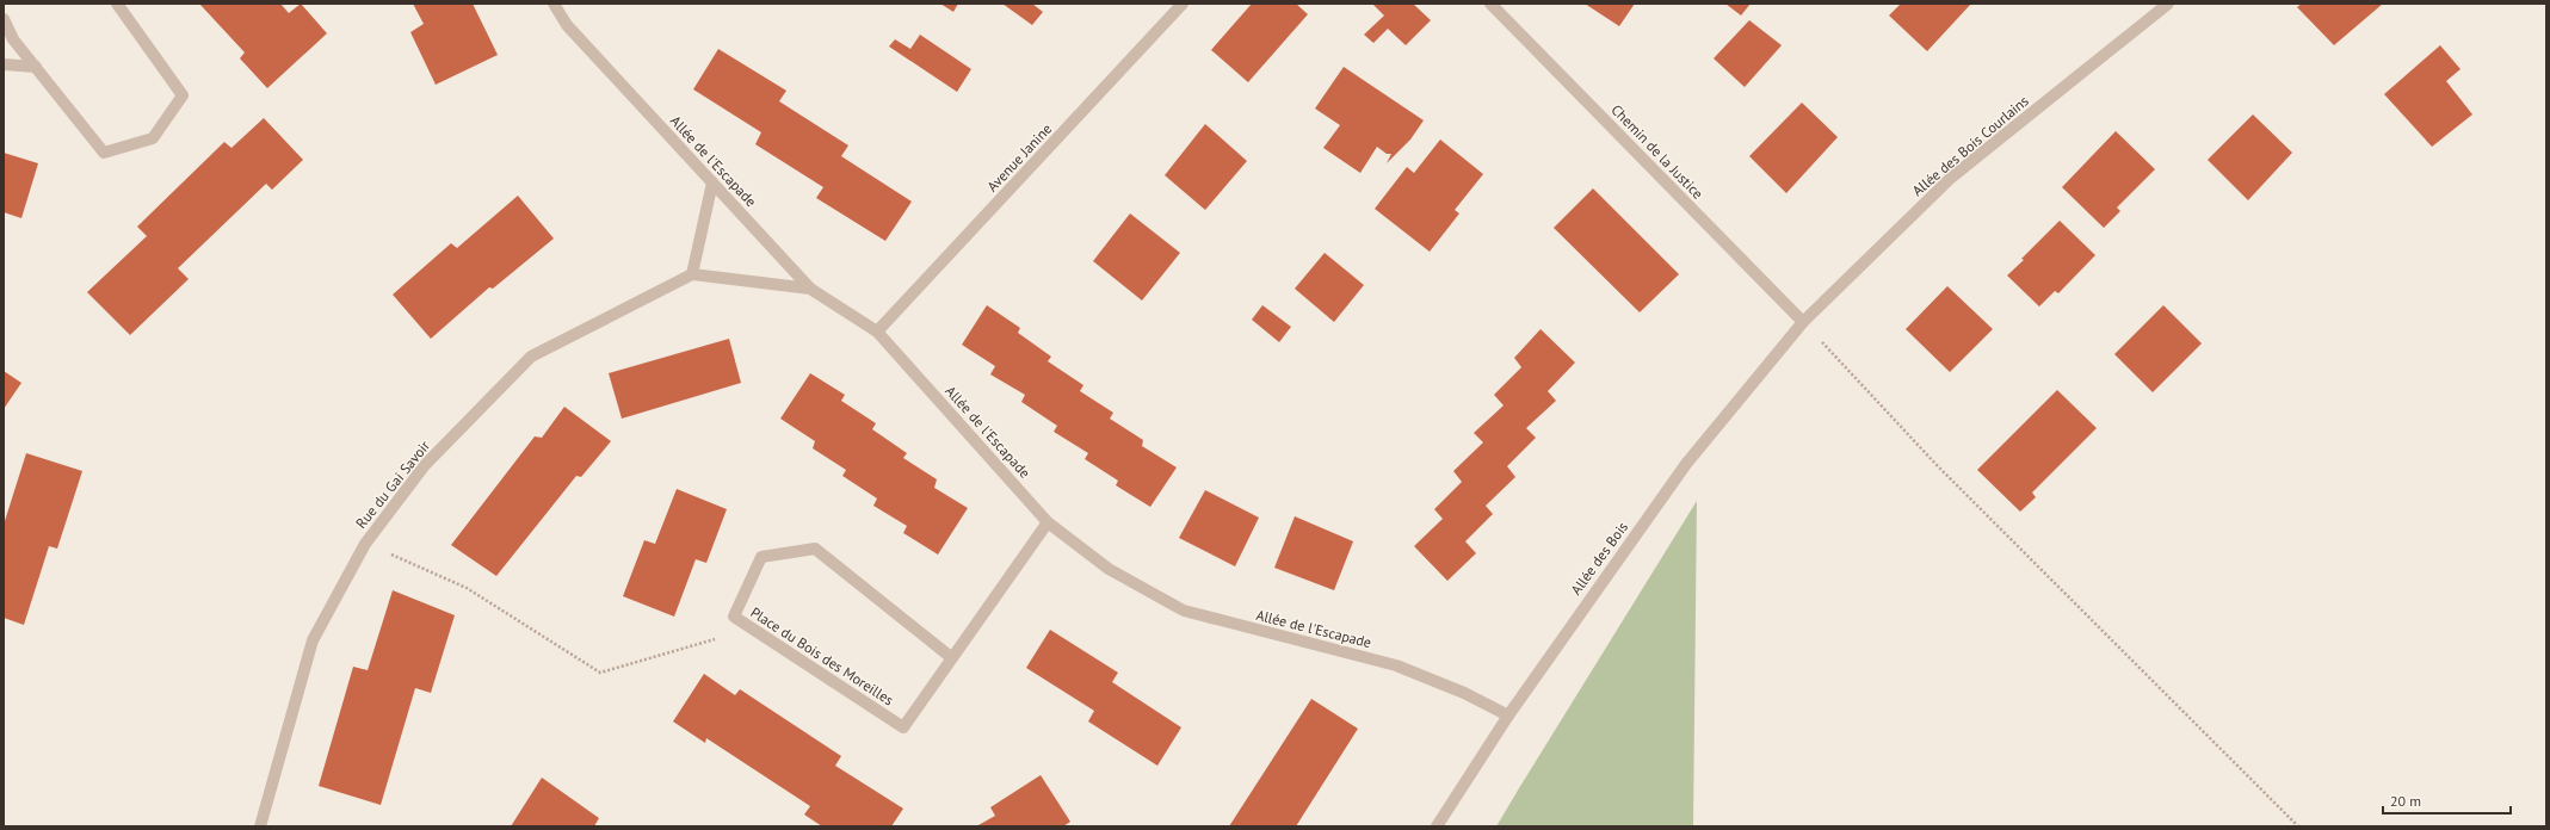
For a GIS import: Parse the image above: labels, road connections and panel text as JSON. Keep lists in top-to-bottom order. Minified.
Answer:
{"streets":{"street":["Allée des Bois Courlains","Chemin de la Justice","Avenue Janine","Allée de l'Escapade","Rue du Gai Savoir","Allée des Bois","Place du Bois des Moreilles"]},"crossings":[["Allée des Bois Courlains","Chemin de la Justice"],["Allée des Bois Courlains","Allée des Bois"],["Chemin de la Justice","Allée des Bois"],["Avenue Janine","Allée de l'Escapade"],["Allée de l'Escapade","Allée des Bois"],["Allée de l'Escapade","Place du Bois des Moreilles"]],"scale_bar":"20 m"}
